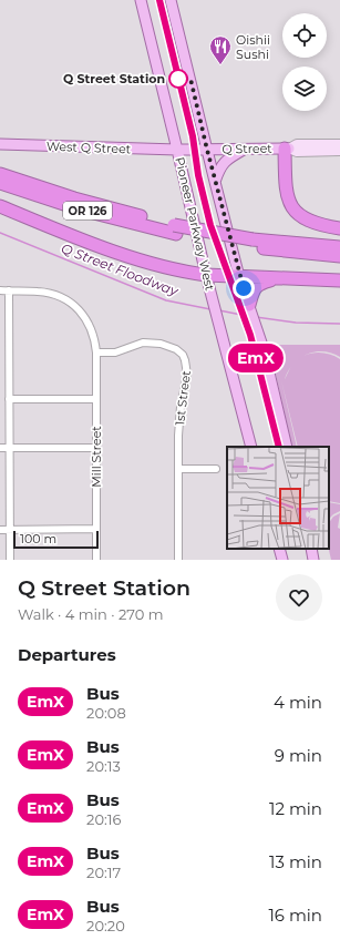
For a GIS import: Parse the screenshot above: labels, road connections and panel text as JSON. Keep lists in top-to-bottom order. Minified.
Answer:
{"streets":{"highway":["OR 126"],"main road":["West Q Street","Q Street","Pioneer Parkway West"],"street":["1st Street","Mill Street"]},"crossings":[["West Q Street","Q Street"],["West Q Street","Pioneer Parkway West"],["Q Street","Pioneer Parkway West"],["1st Street","Mill Street"]],"water":["Q Street Floodway"],"places":{"restaurant":["Oishii Sushi"],"other":["Q Street Station"]},"lines":["bus line EmX"],"scale_bar":"100 m","page":{"on_map":"EmX","scale":"100 m","heading":[["Q Street Station","Walk · 4 min · 270 m"],"Departures"],"list":[{"mark":"EmX","name":"Bus","note":"20:08","value":"4 min"},{"mark":"EmX","name":"Bus","note":"20:13","value":"9 min"},{"mark":"EmX","name":"Bus","note":"20:16","value":"12 min"},{"mark":"EmX","name":"Bus","note":"20:17","value":"13 min"},{"mark":"EmX","name":"Bus","note":"20:20","value":"16 min"}]}}
